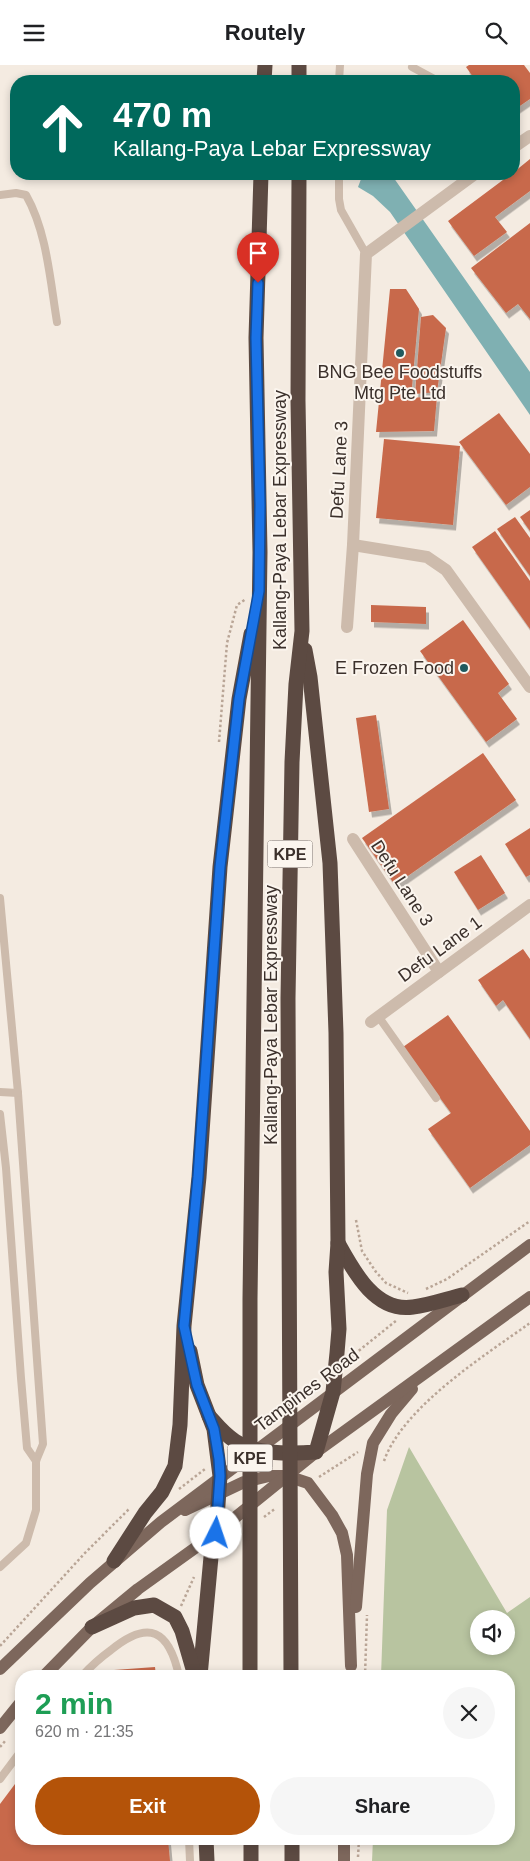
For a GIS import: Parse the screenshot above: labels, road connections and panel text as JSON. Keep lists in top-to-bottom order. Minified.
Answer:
{"streets":{"highway":["Kallang-Paya Lebar Expressway","KPE"],"main road":["Tampines Road"],"street":["Defu Lane 3","Defu Lane 1"]},"crossings":[["Defu Lane 3","Defu Lane 1"]],"places":["BNG Bee Foodstuffs Mtg Pte Ltd","E Frozen Food"],"page":{"header":"Routely","turn":["470 m","Kallang-Paya Lebar Expressway"],"heading":["2 min","620 m · 21:35"],"buttons":["Exit","Share"]}}
